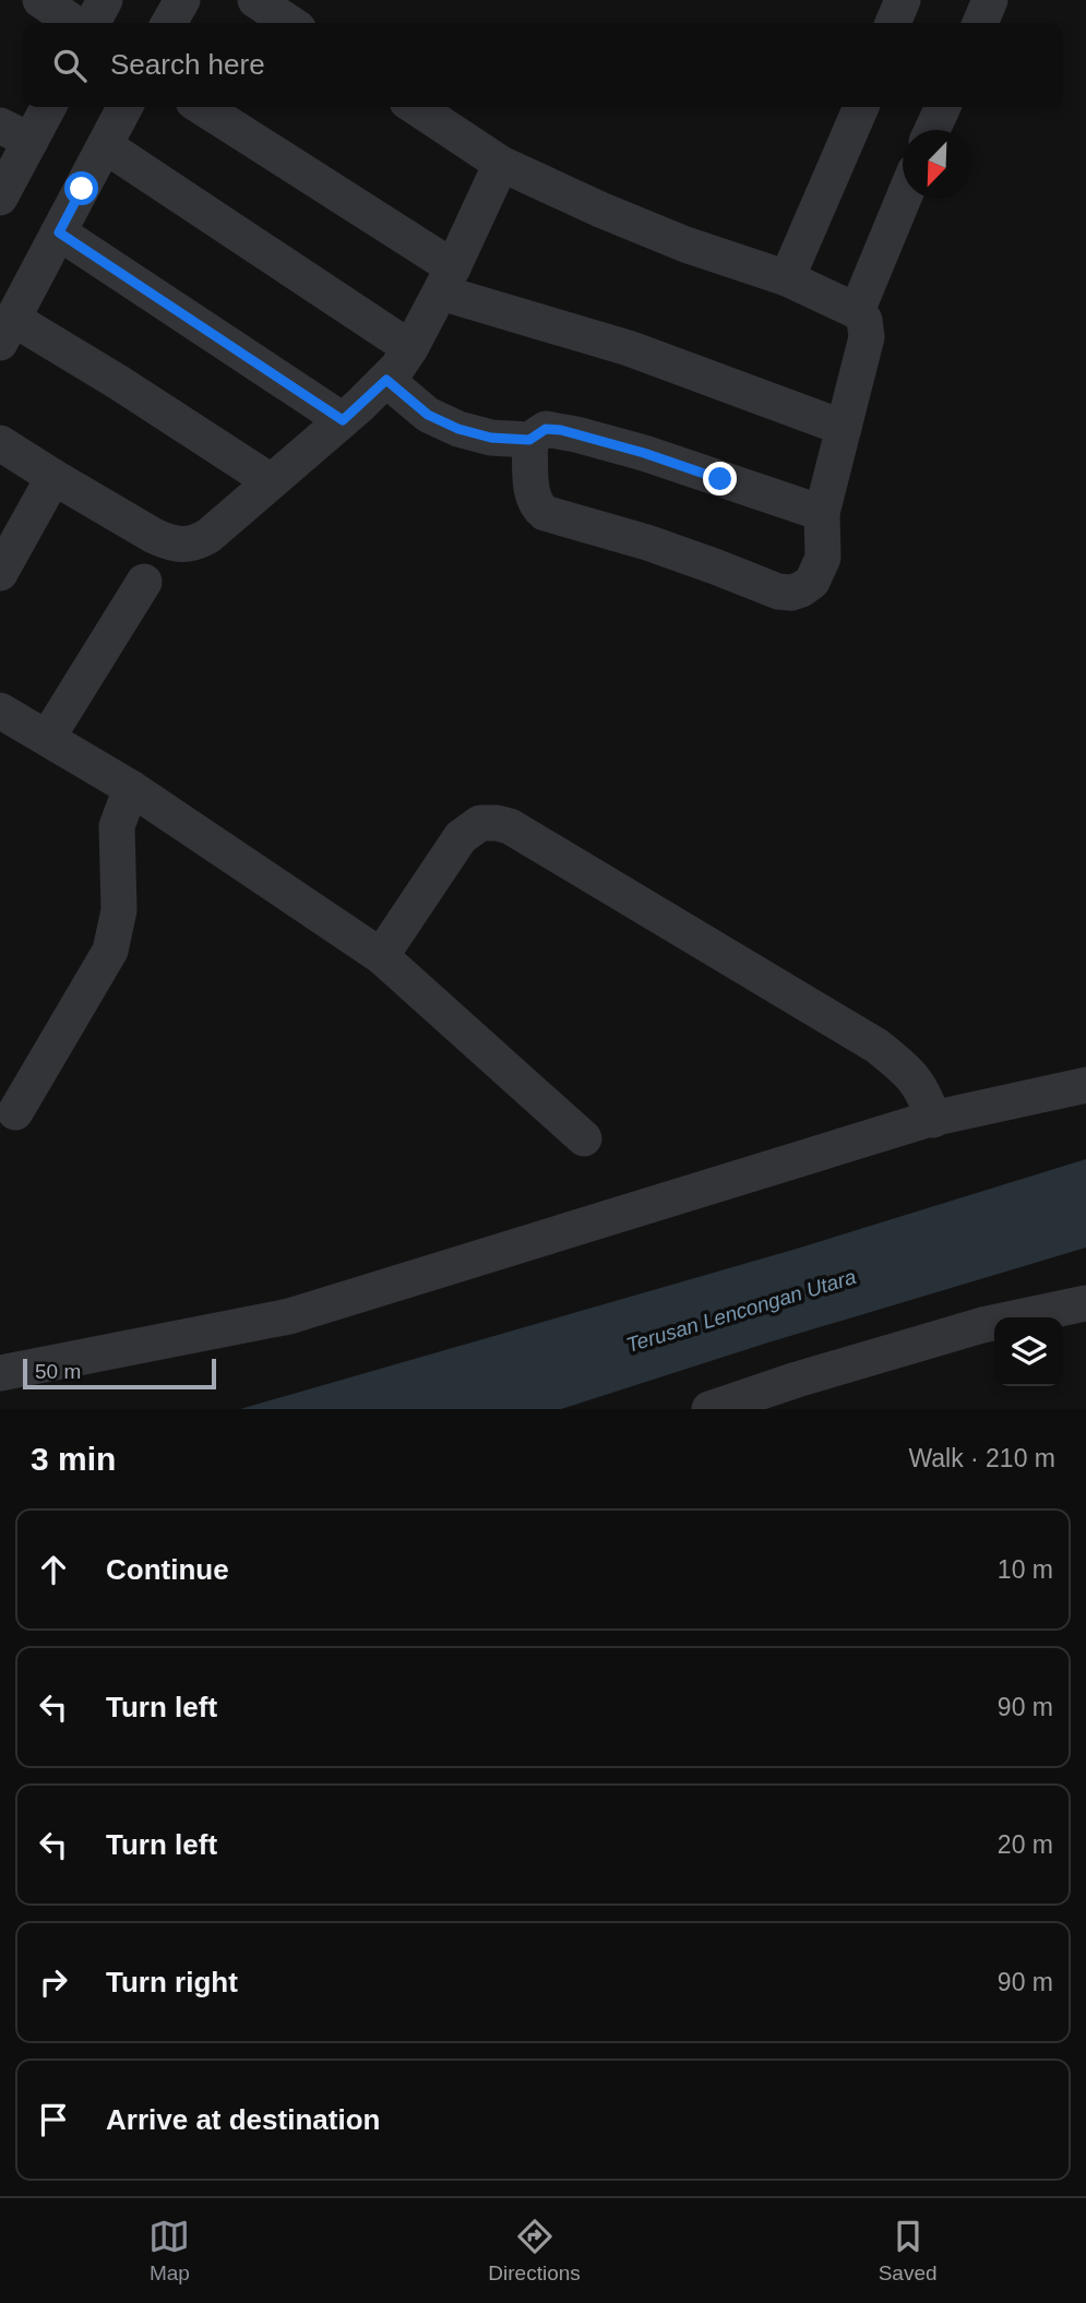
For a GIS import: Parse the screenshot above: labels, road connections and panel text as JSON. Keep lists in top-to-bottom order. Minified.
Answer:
{"water":["Terusan Lencongan Utara"],"scale_bar":"50 m","north":"bottom left","page":{"search":"Search here","scale":"50 m","heading":["3 min","Walk · 210 m"],"list":[["Continue","10 m"],["Turn left","90 m"],["Turn left","20 m"],["Turn right","90 m"],"Arrive at destination"],"nav":["Map","Directions","Saved"]}}
